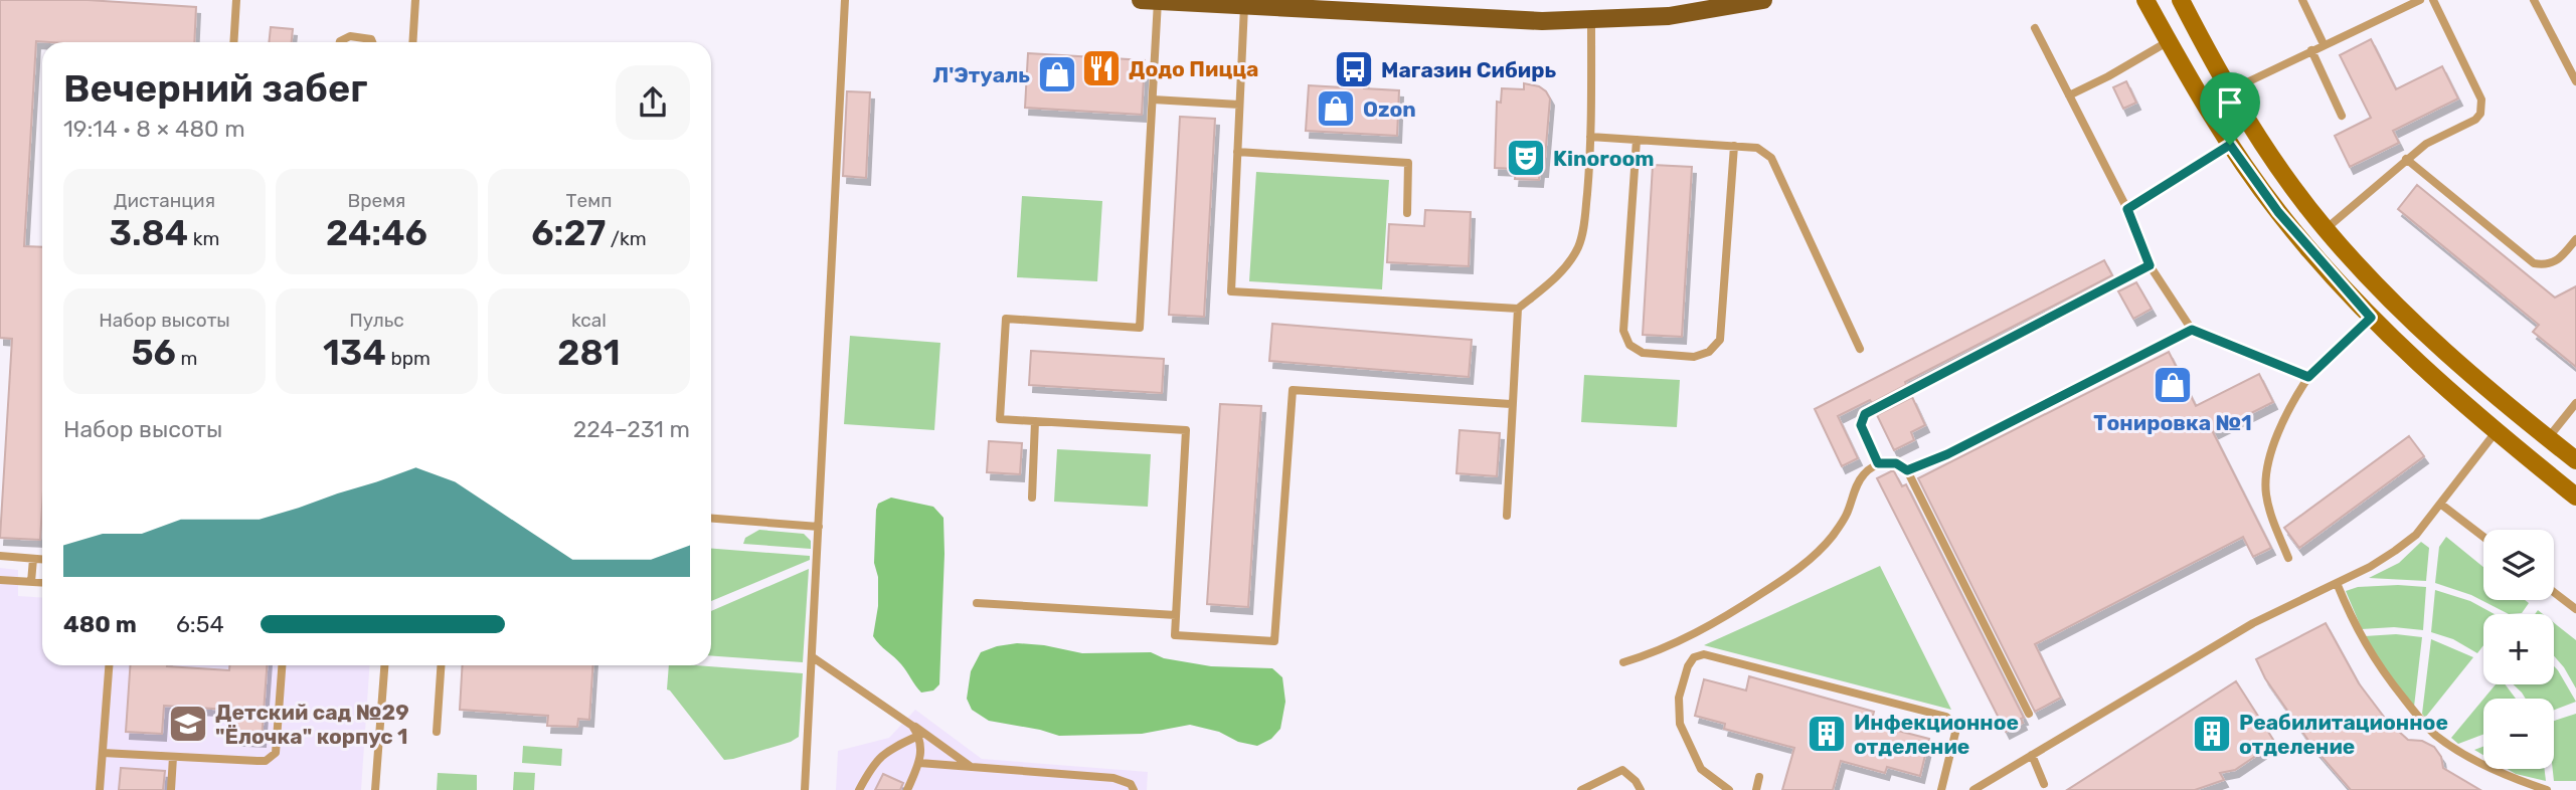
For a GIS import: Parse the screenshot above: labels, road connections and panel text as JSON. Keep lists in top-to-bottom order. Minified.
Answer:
{"places":{"restaurant":["Додо Пицца"],"bus stop":["Магазин Сибирь"],"shop":["Л'Этуаль","Ozon","Тонировка №1"],"theatre":["Kinoroom"],"school or university":["Детский сад №29 \"Ёлочка\" корпус 1"],"building":["Инфекционное отделение","Реабилитационное отделение"]},"page":{"heading":["Вечерний забег","19:14 · 8 × 480 m"],"stats":[["Дистанция","3.84 km"],["Время","24:46"],["Темп","6:27 /km"],["Набор высоты","56 m"],["Пульс","134 bpm"],["kcal","281"]],"chart":["Набор высоты","224–231 m"],"map_buttons":["+","−"],"list":[{"name":"480 m","note":"6:54"}]}}
